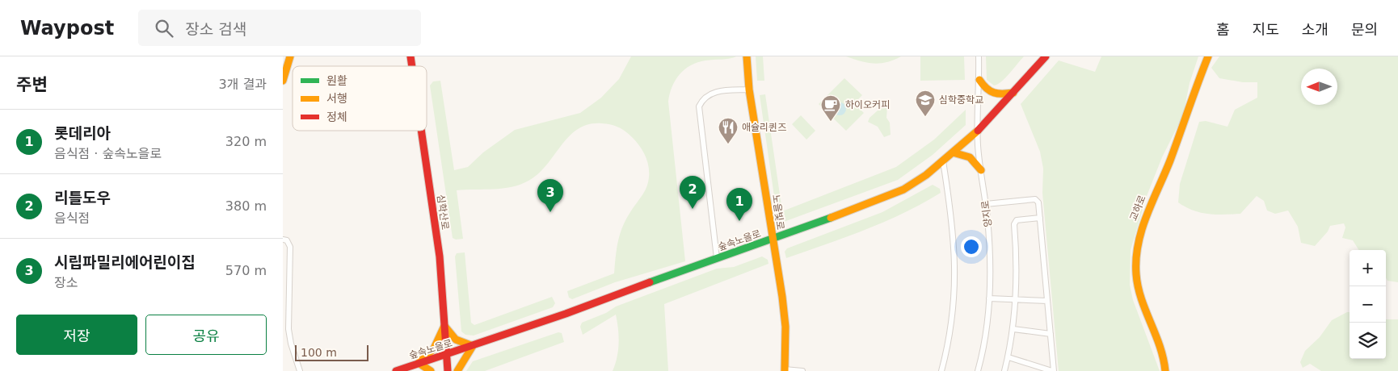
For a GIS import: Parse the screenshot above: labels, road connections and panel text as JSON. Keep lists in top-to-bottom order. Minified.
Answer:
{"streets":{"street":["교하로","심학산로","노을빛로","양지로","숲속노을로"]},"crossings":[["심학산로","숲속노을로"],["노을빛로","숲속노을로"],["양지로","숲속노을로"]],"places":{"school or university":["심학중학교"],"cafe":["하이오커피"],"restaurant":["애슐리퀸즈"]},"legend":["원활","서행","정체"],"scale_bar":"100 m","north":"left","page":{"header":"Waypost","search":"장소 검색","nav":["홈","지도","소개","문의"],"heading":["주변","3개 결과"],"list":[{"mark":"1","name":"롯데리아","note":"음식점 · 숲속노을로","value":"320 m"},{"mark":"2","name":"리틀도우","note":"음식점","value":"380 m"},{"mark":"3","name":"시립파밀리에어린이집","note":"장소","value":"570 m"}],"pins":["2","3","1"],"map_buttons":["+","−"],"buttons":["저장","공유"],"scale":"100 m"}}
